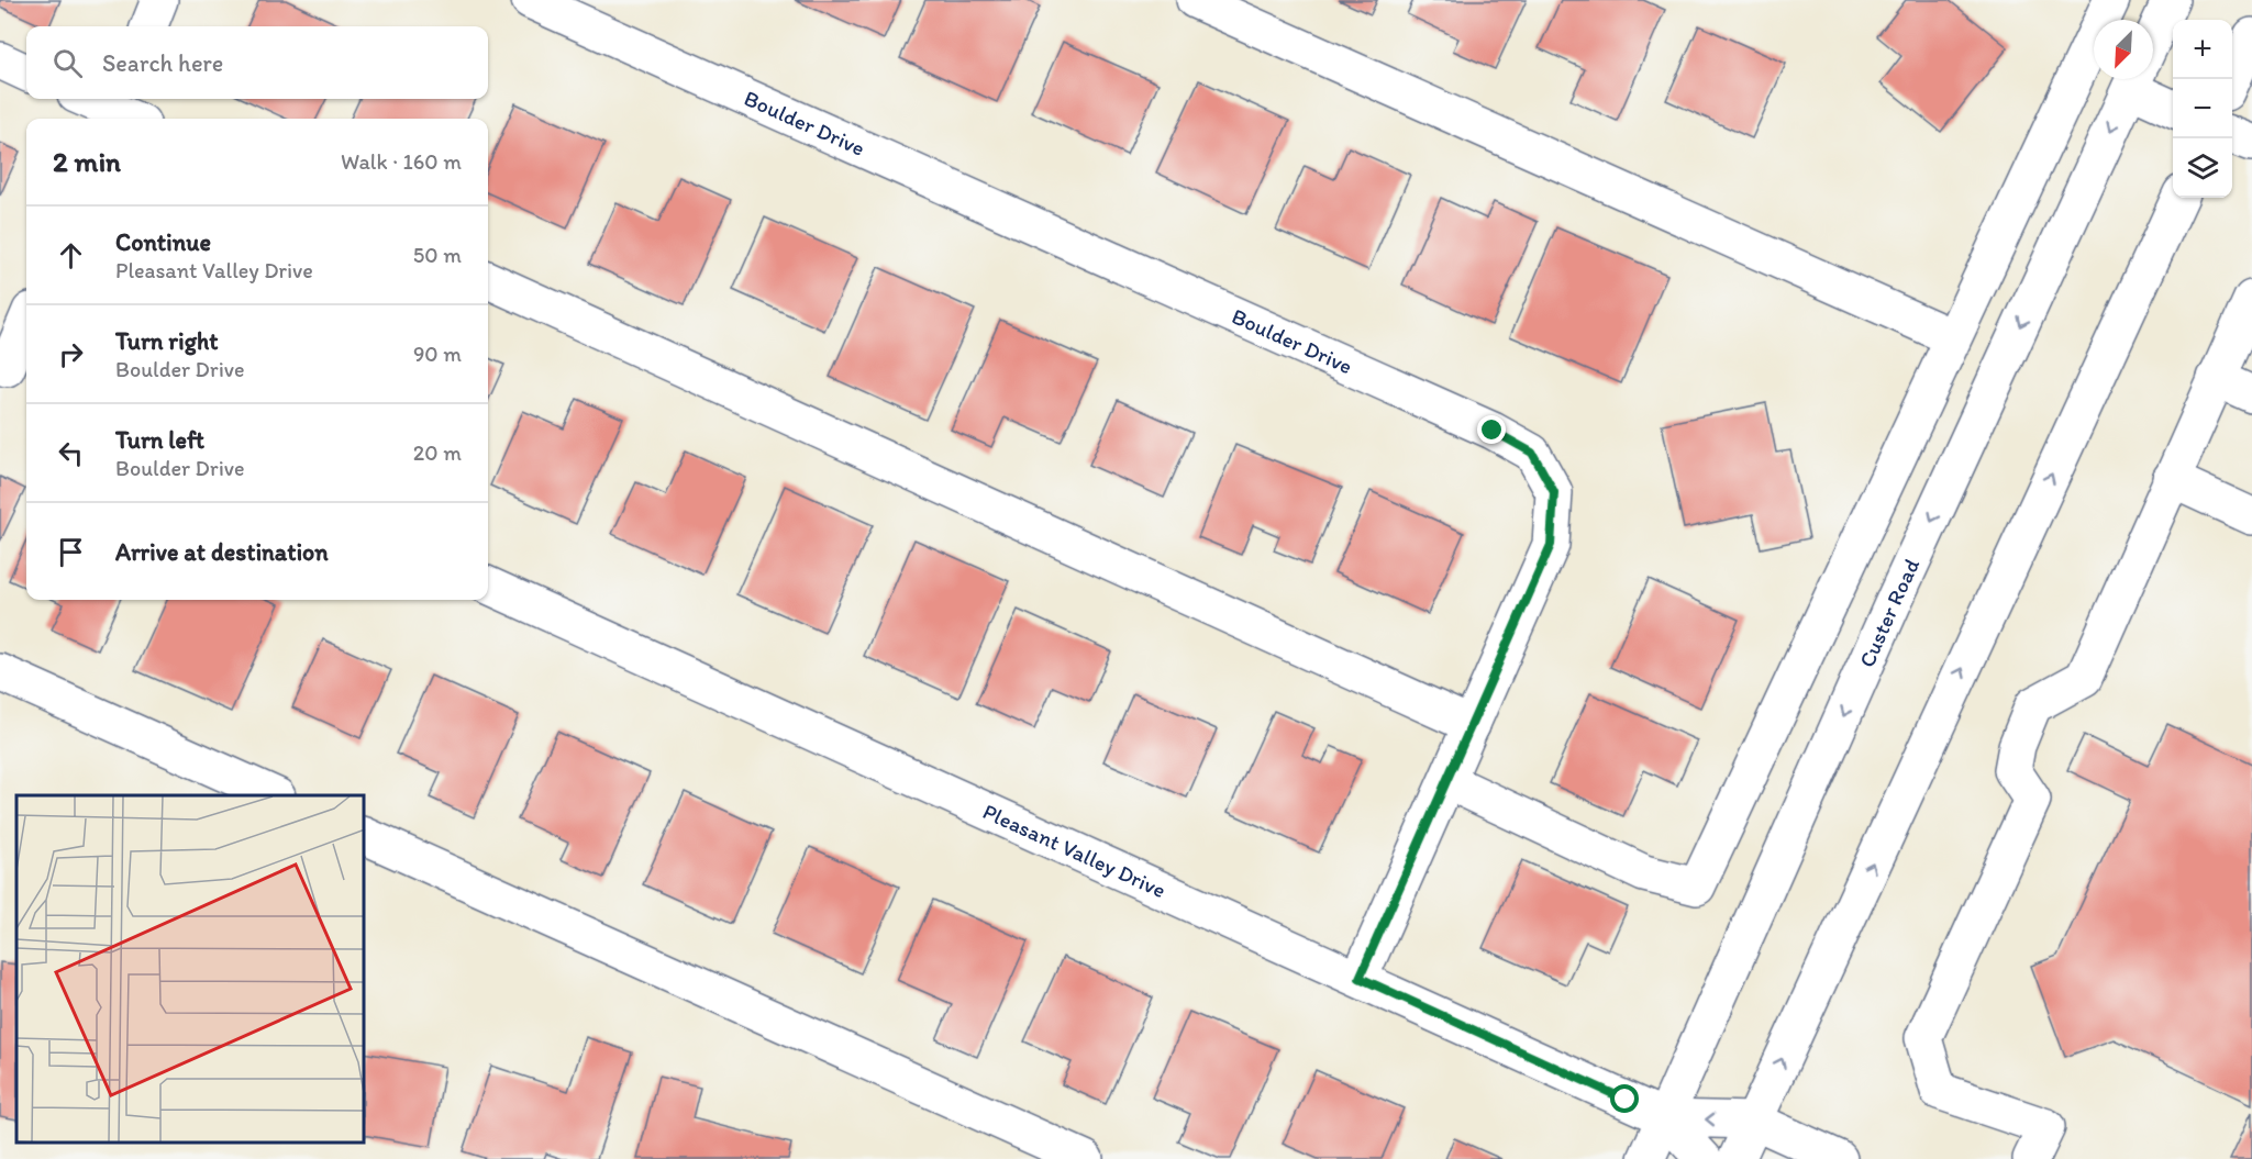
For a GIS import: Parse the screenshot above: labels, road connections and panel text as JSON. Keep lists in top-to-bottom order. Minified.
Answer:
{"streets":{"street":["Boulder Drive","Custer Road","Pleasant Valley Drive"]},"crossings":[["Boulder Drive","Pleasant Valley Drive"],["Custer Road","Pleasant Valley Drive"]],"north":"bottom left","page":{"map_buttons":["+","−"],"search":"Search here","heading":["2 min","Walk · 160 m"],"list":[["Continue","Pleasant Valley Drive","50 m"],["Turn right","Boulder Drive","90 m"],["Turn left","Boulder Drive","20 m"],"Arrive at destination"]}}
